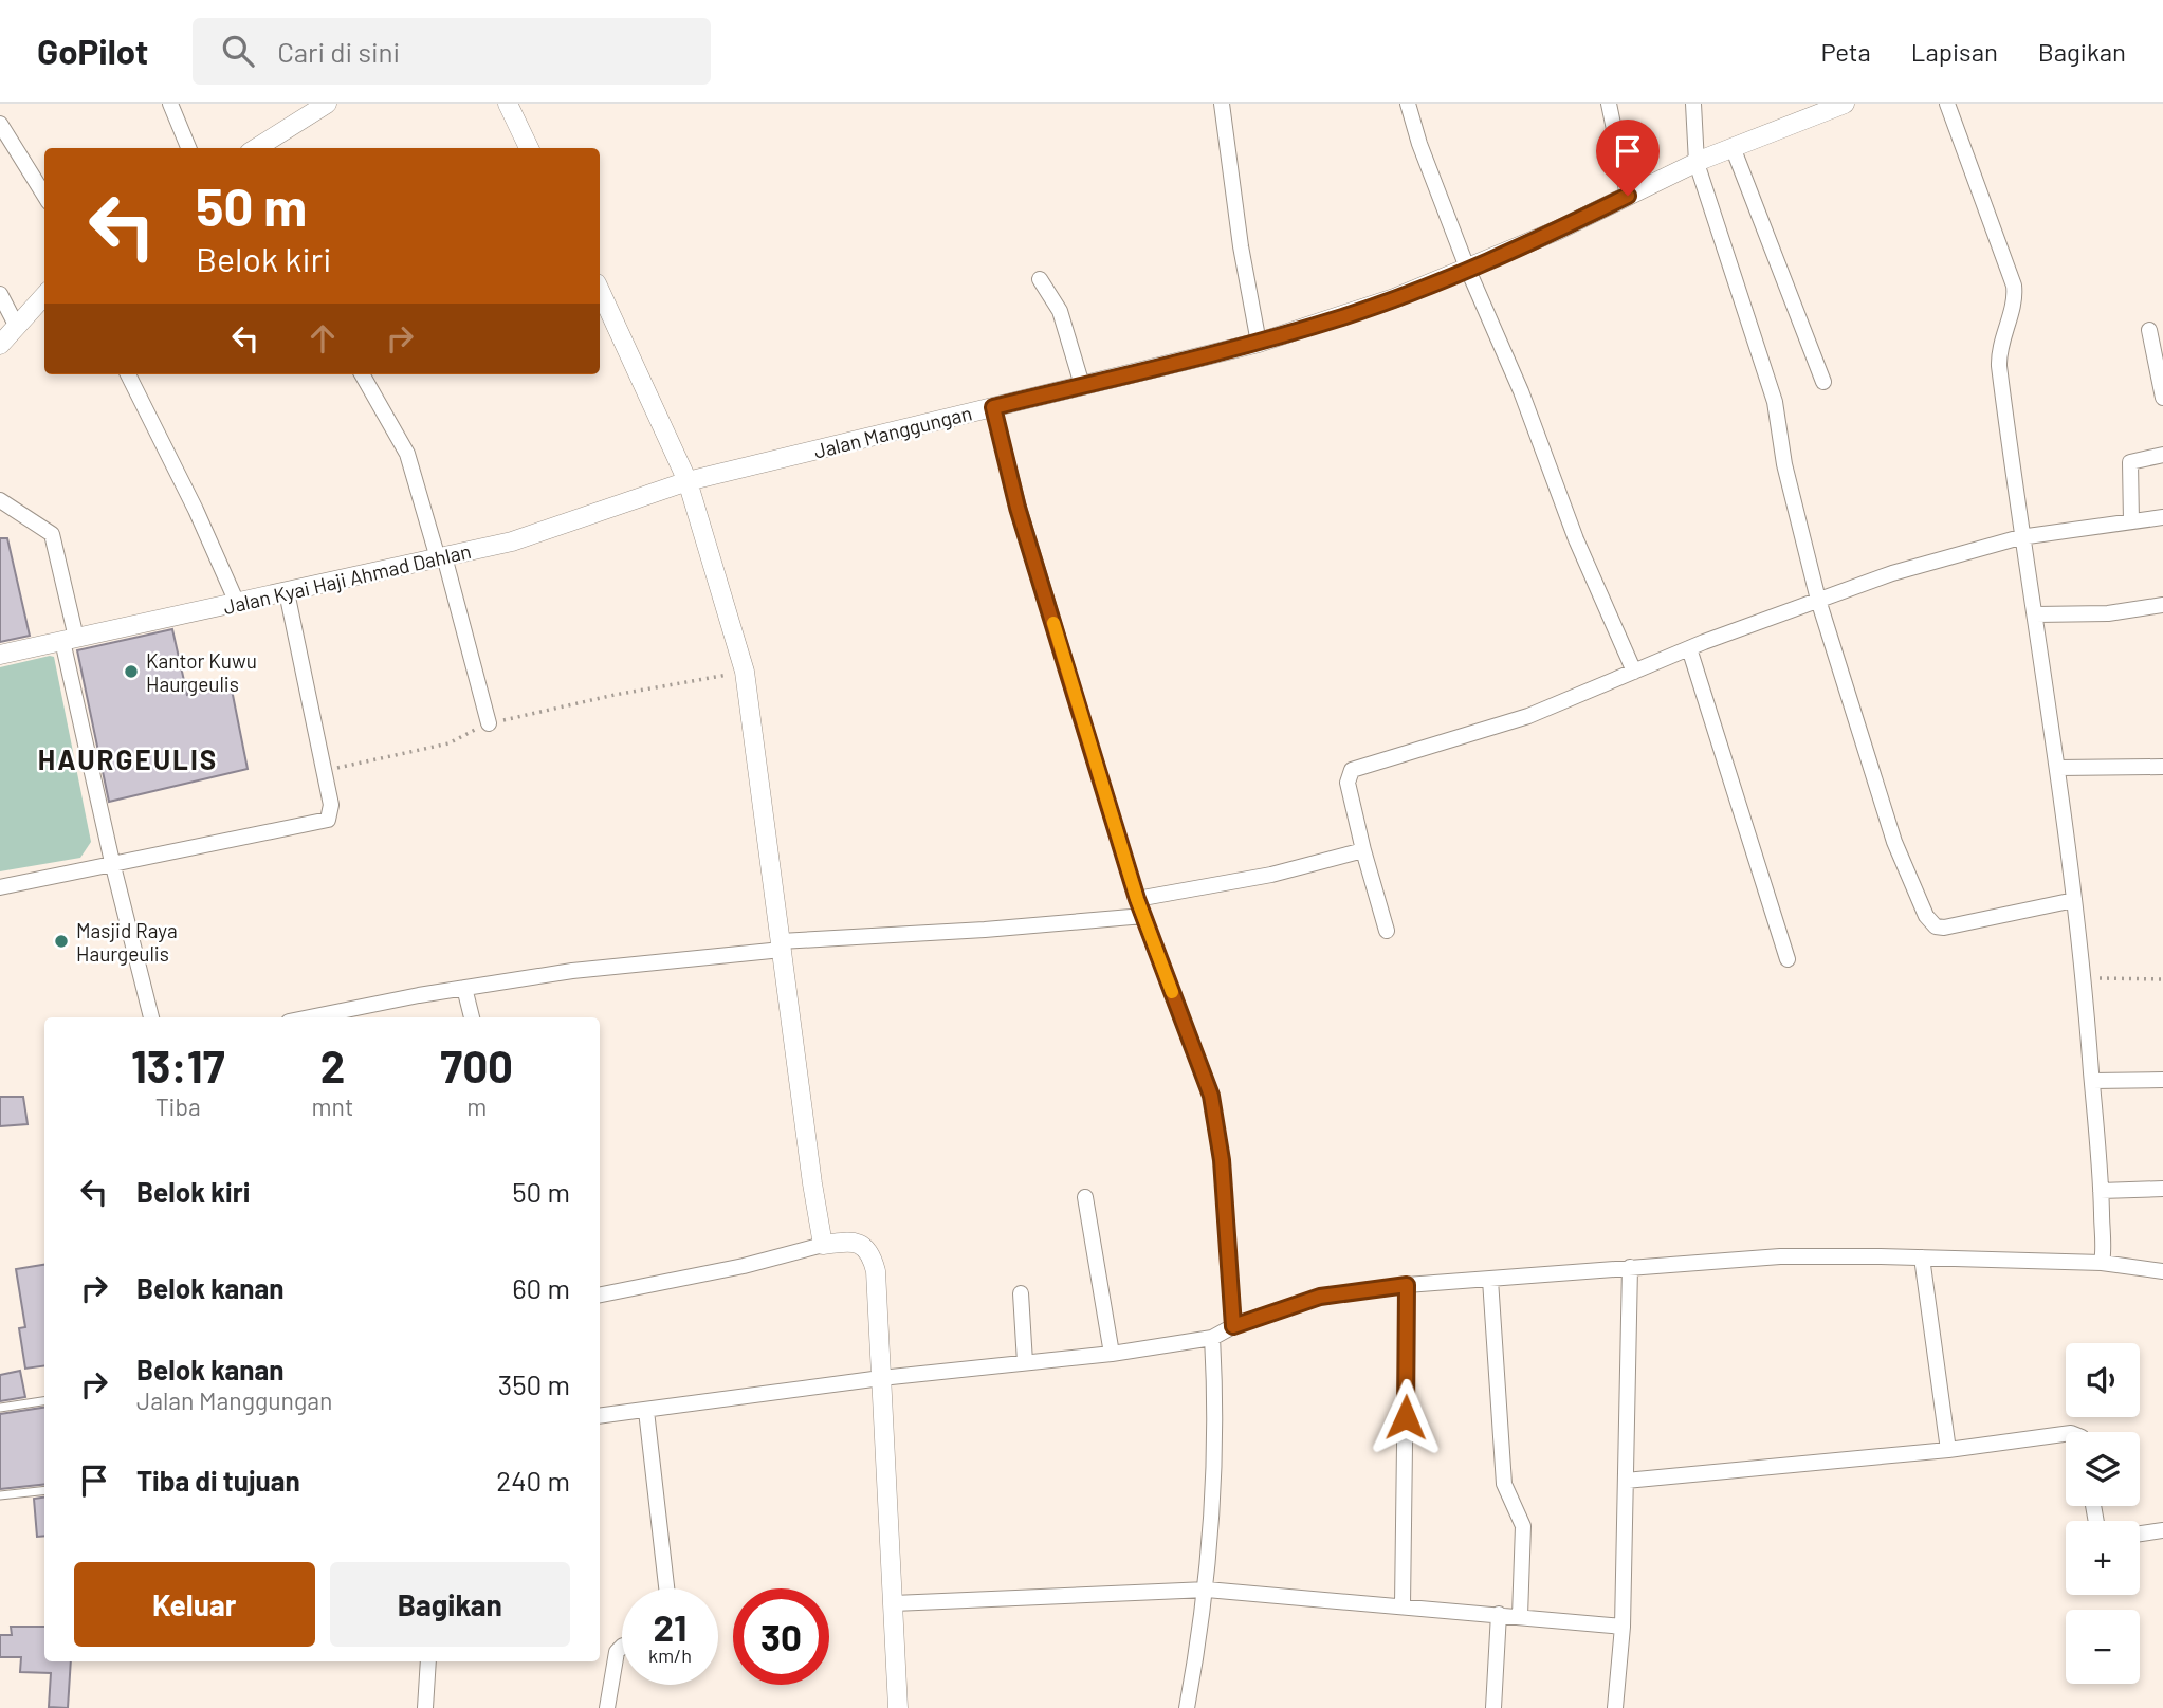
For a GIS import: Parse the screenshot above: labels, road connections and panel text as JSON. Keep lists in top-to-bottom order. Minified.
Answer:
{"streets":{"street":["Jalan Manggungan","Jalan Kyai Haji Ahmad Dahlan"]},"crossings":[["Jalan Manggungan","Jalan Kyai Haji Ahmad Dahlan"]],"districts":["HAURGEULIS"],"places":["Kantor Kuwu Haurgeulis","Masjid Raya Haurgeulis"],"page":{"header":"GoPilot","search":"Cari di sini","nav":["Peta","Lapisan","Bagikan"],"turn":["50 m","Belok kiri"],"eta":["13:17","Tiba","2","mnt","700","m"],"list":[{"name":"Belok kiri","value":"50 m"},{"name":"Belok kanan","value":"60 m"},{"name":"Belok kanan","note":"Jalan Manggungan","value":"350 m"},{"name":"Tiba di tujuan","value":"240 m"}],"map_buttons":["+","−"],"buttons":["Keluar","Bagikan"],"speed":"21 km/h","limit":"30"}}
